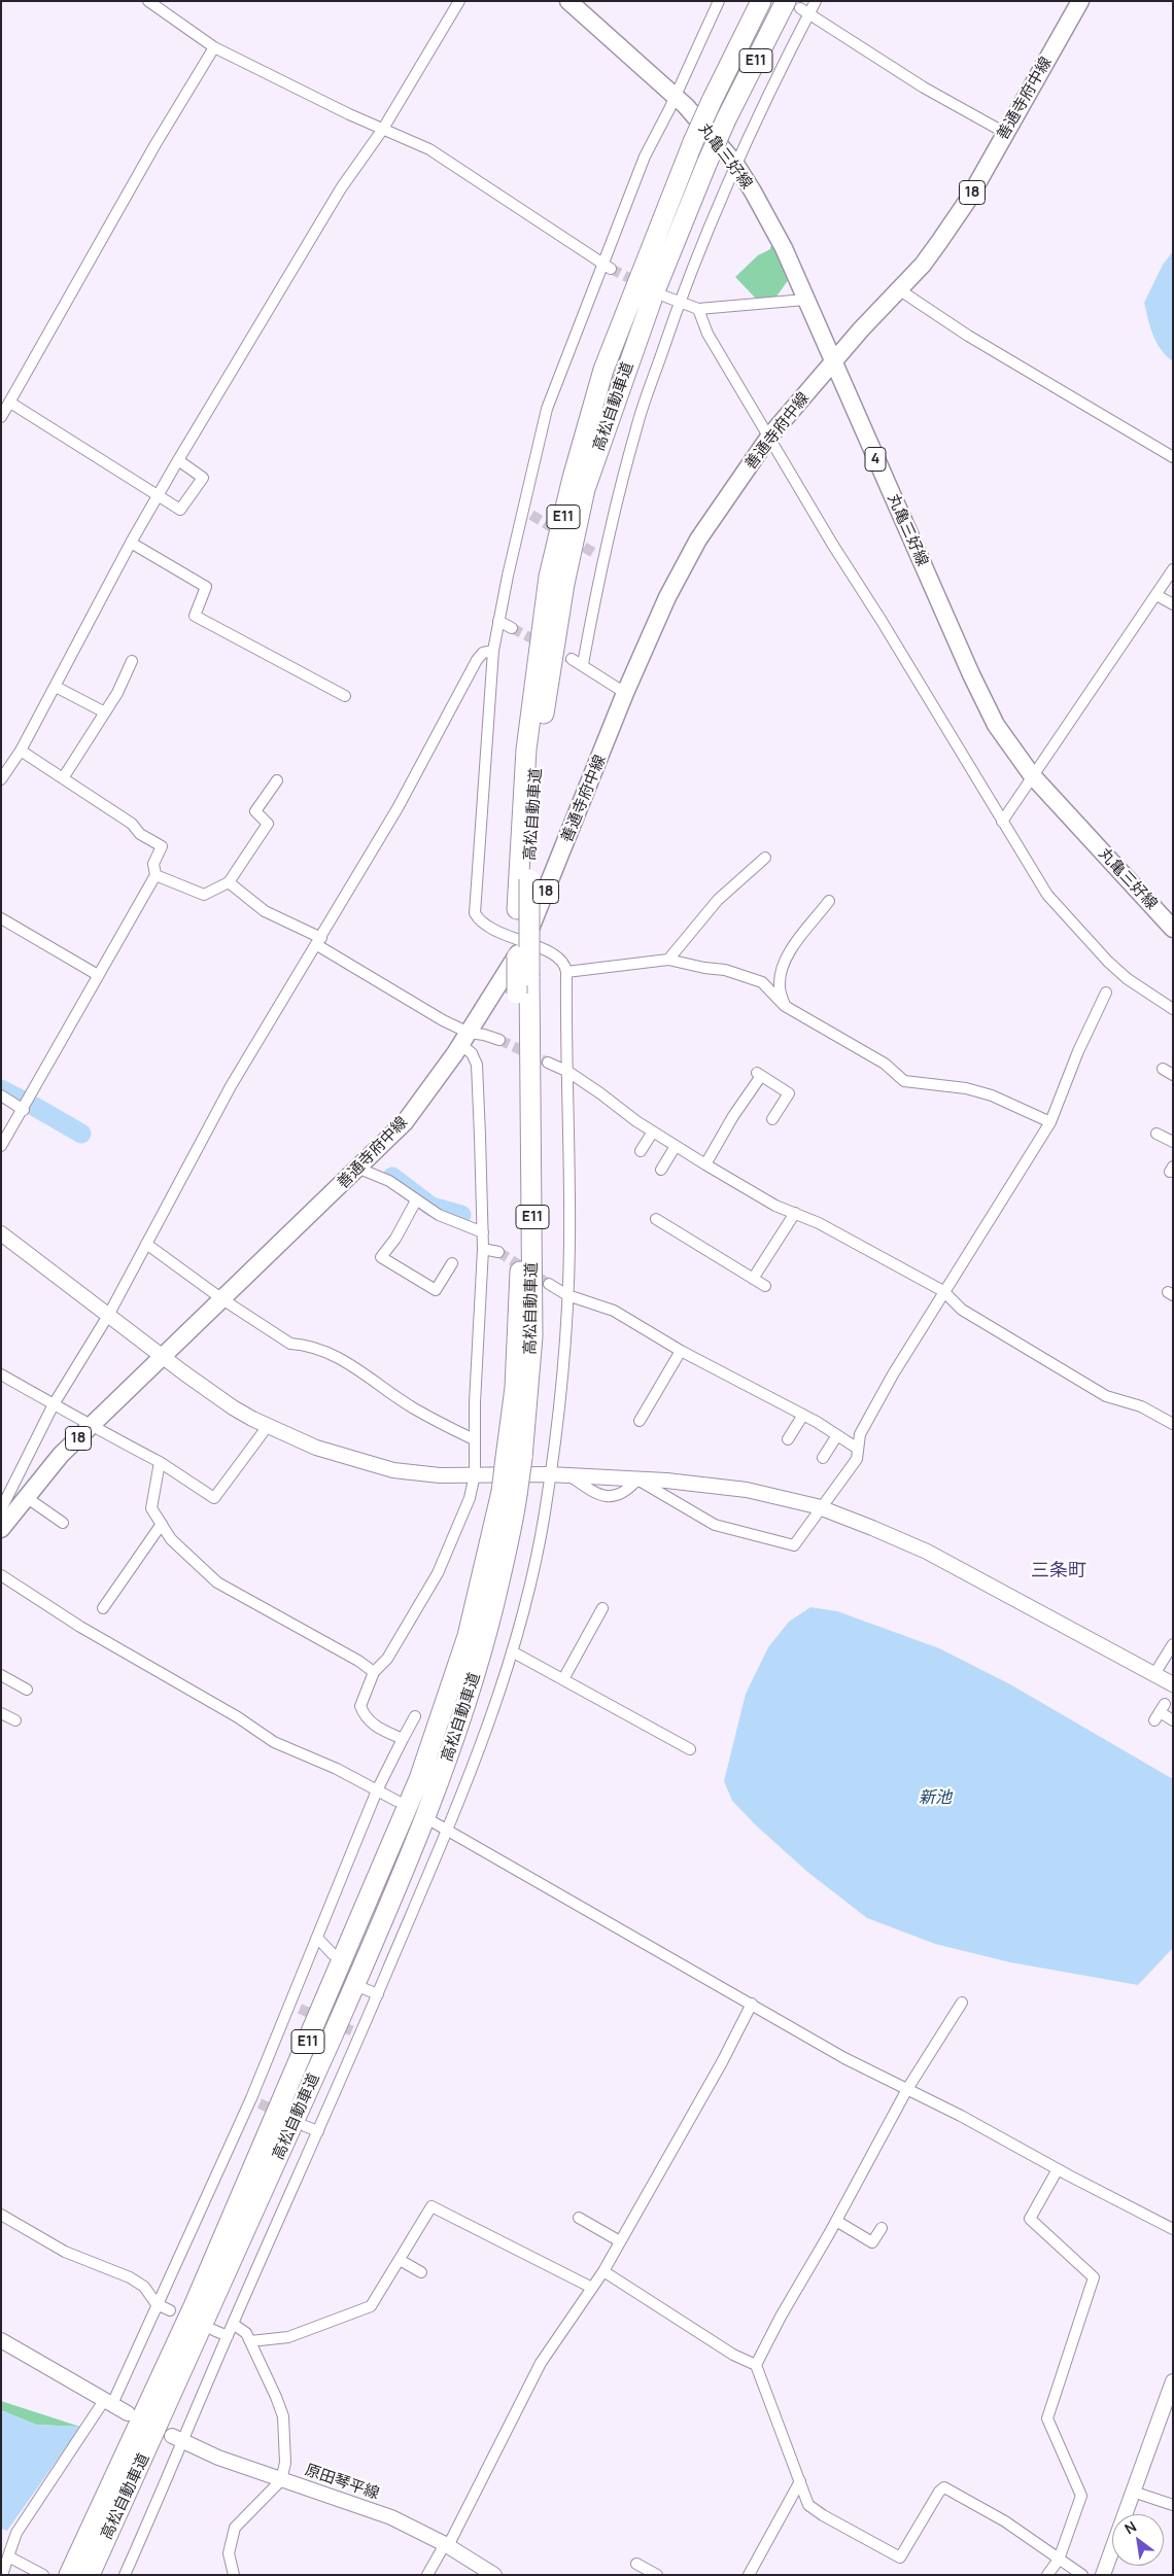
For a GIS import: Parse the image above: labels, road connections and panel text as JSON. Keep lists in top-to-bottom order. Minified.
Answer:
{"streets":{"highway":["E11","高松自動車道"],"main road":["善通寺府中線","丸亀三好線","18","4"],"street":["原田琴平線"]},"crossings":[["善通寺府中線","丸亀三好線"]],"districts":["三条町"],"water":["新池"],"north":"top left"}
